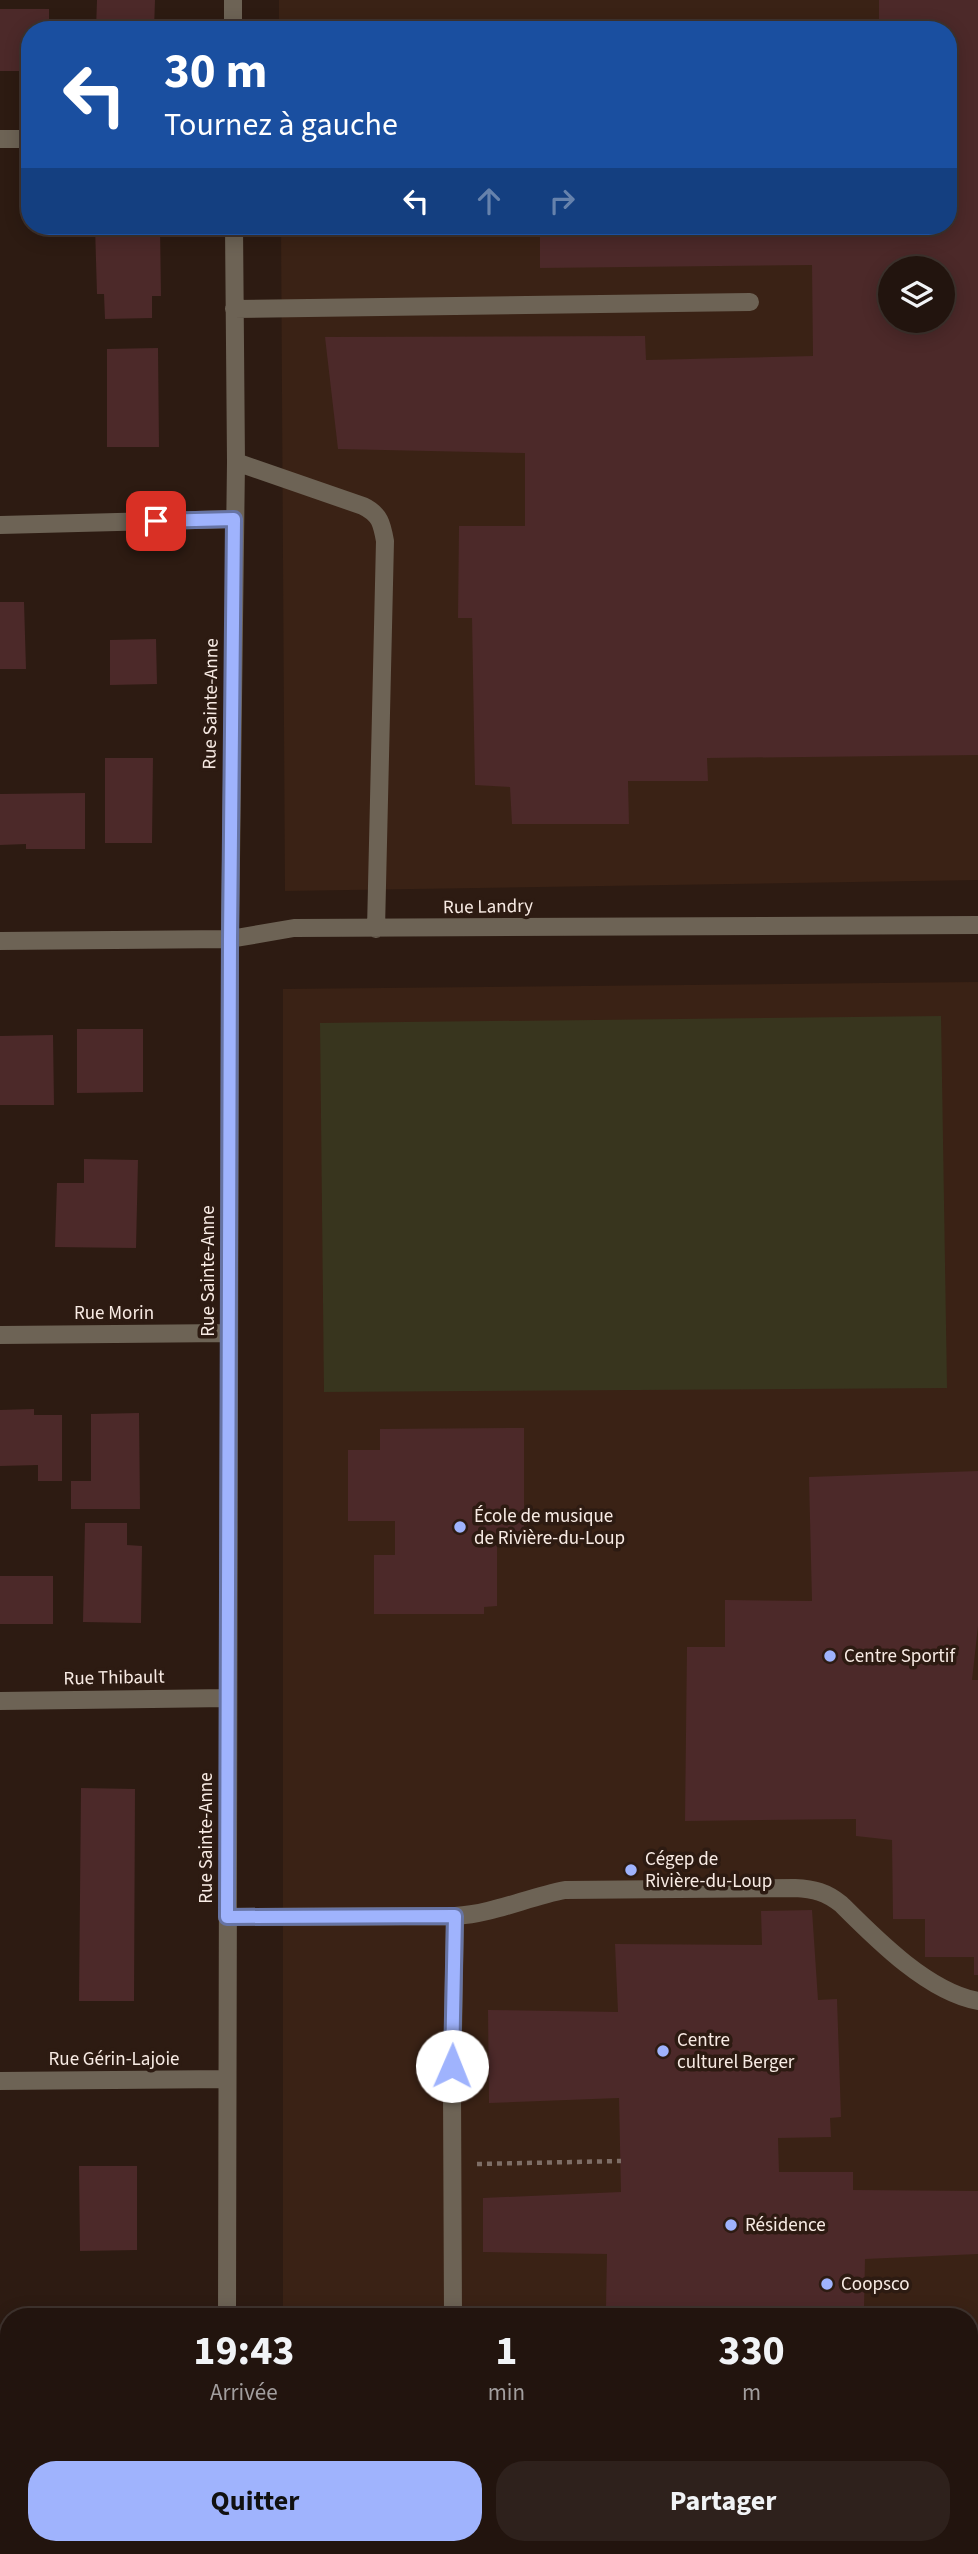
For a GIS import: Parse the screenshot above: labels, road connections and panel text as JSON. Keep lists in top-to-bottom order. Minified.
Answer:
{"streets":{"street":["Rue Sainte-Anne","Rue Landry","Rue Morin","Rue Thibault","Rue Gérin-Lajoie"]},"crossings":[["Rue Sainte-Anne","Rue Landry"],["Rue Sainte-Anne","Rue Morin"],["Rue Sainte-Anne","Rue Thibault"],["Rue Sainte-Anne","Rue Gérin-Lajoie"]],"places":["École de musique de Rivière-du-Loup","Centre Sportif","Cégep de Rivière-du-Loup","Centre culturel Berger","Résidence","Coopsco"],"page":{"turn":["30 m","Tournez à gauche"],"eta":["19:43","Arrivée","1","min","330","m"],"buttons":["Quitter","Partager"]}}
